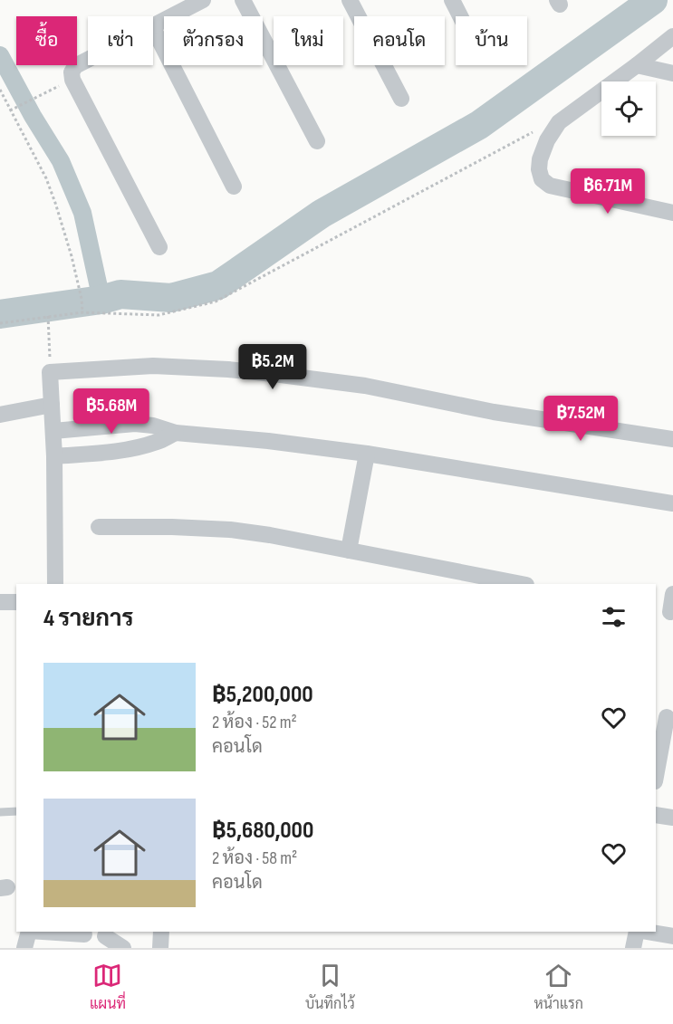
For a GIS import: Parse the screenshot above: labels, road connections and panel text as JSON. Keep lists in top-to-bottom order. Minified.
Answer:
{"page":{"chip":["ซื้อ","เช่า","ตัวกรอง","ใหม่","คอนโด","บ้าน"],"price":["฿6.71M","฿5.2M","฿5.68M","฿7.52M"],"heading":"4 รายการ","list":[{"name":"฿5,200,000","note":"2 ห้อง · 52 m² · คอนโด"},{"name":"฿5,680,000","note":"2 ห้อง · 58 m² · คอนโด"}],"tabs":["แผนที่","บันทึกไว้","หน้าแรก"]}}
